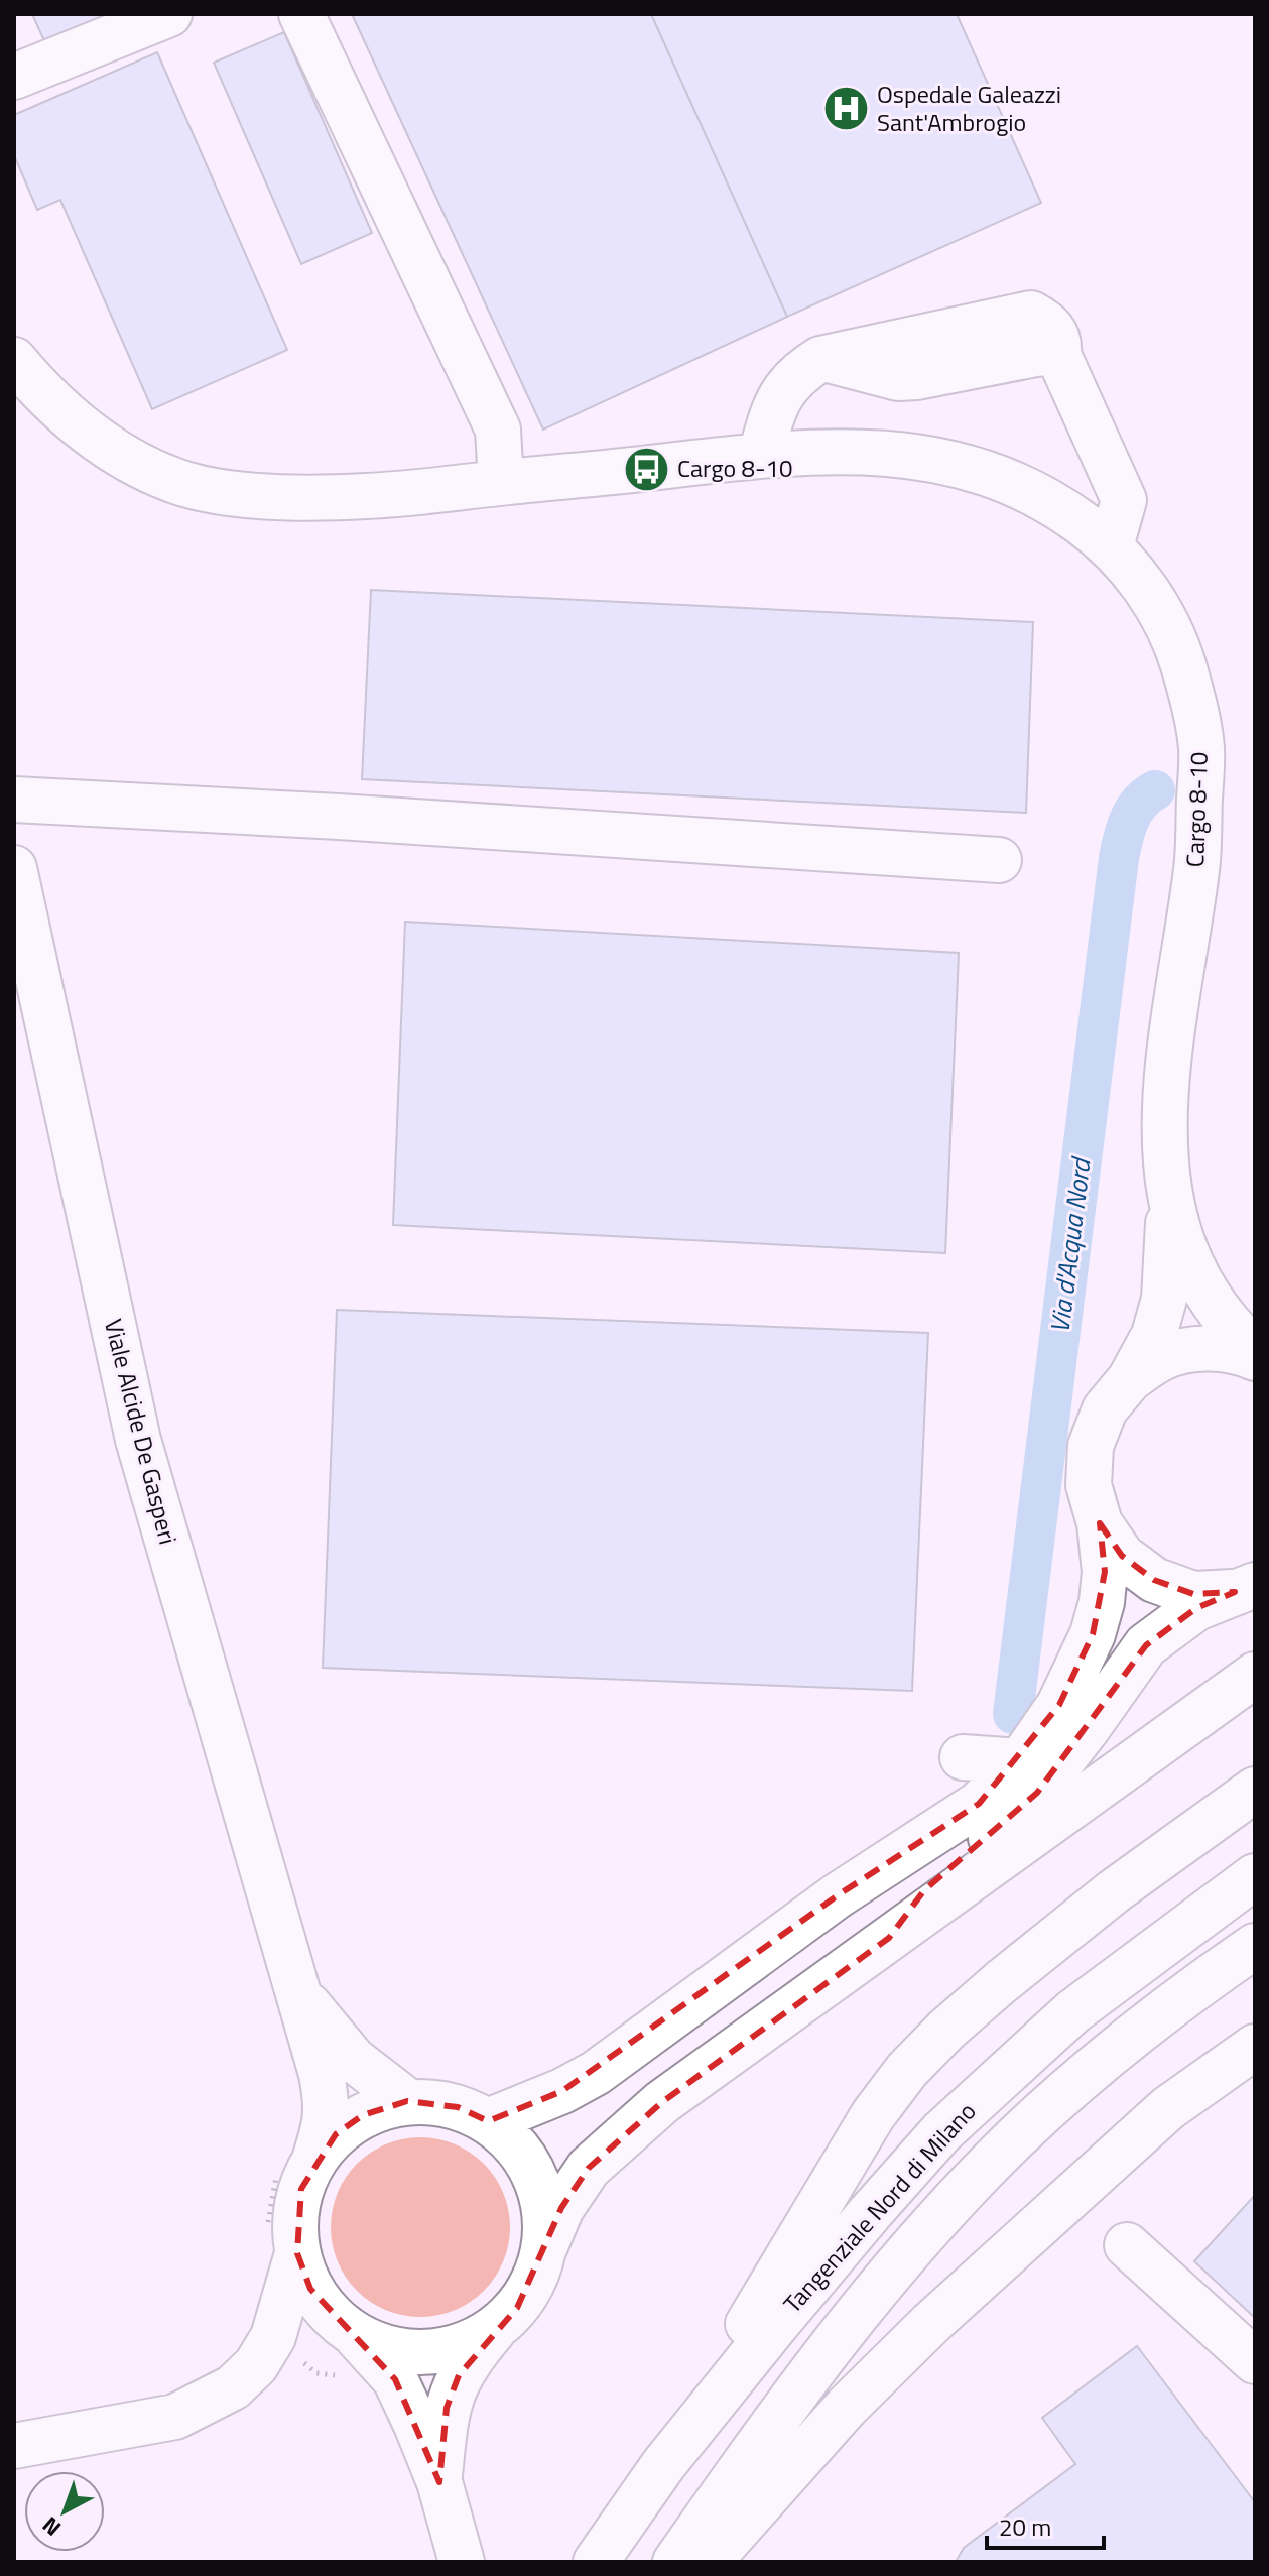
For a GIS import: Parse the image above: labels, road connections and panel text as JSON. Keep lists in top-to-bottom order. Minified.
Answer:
{"streets":{"main road":["Cargo 8-10","Viale Alcide De Gasperi","Tangenziale Nord di Milano"]},"water":["Via d'Acqua Nord"],"places":{"hospital":["Ospedale Galeazzi Sant'Ambrogio"],"bus stop":["Cargo 8-10"]},"scale_bar":"20 m","north":"bottom left"}
